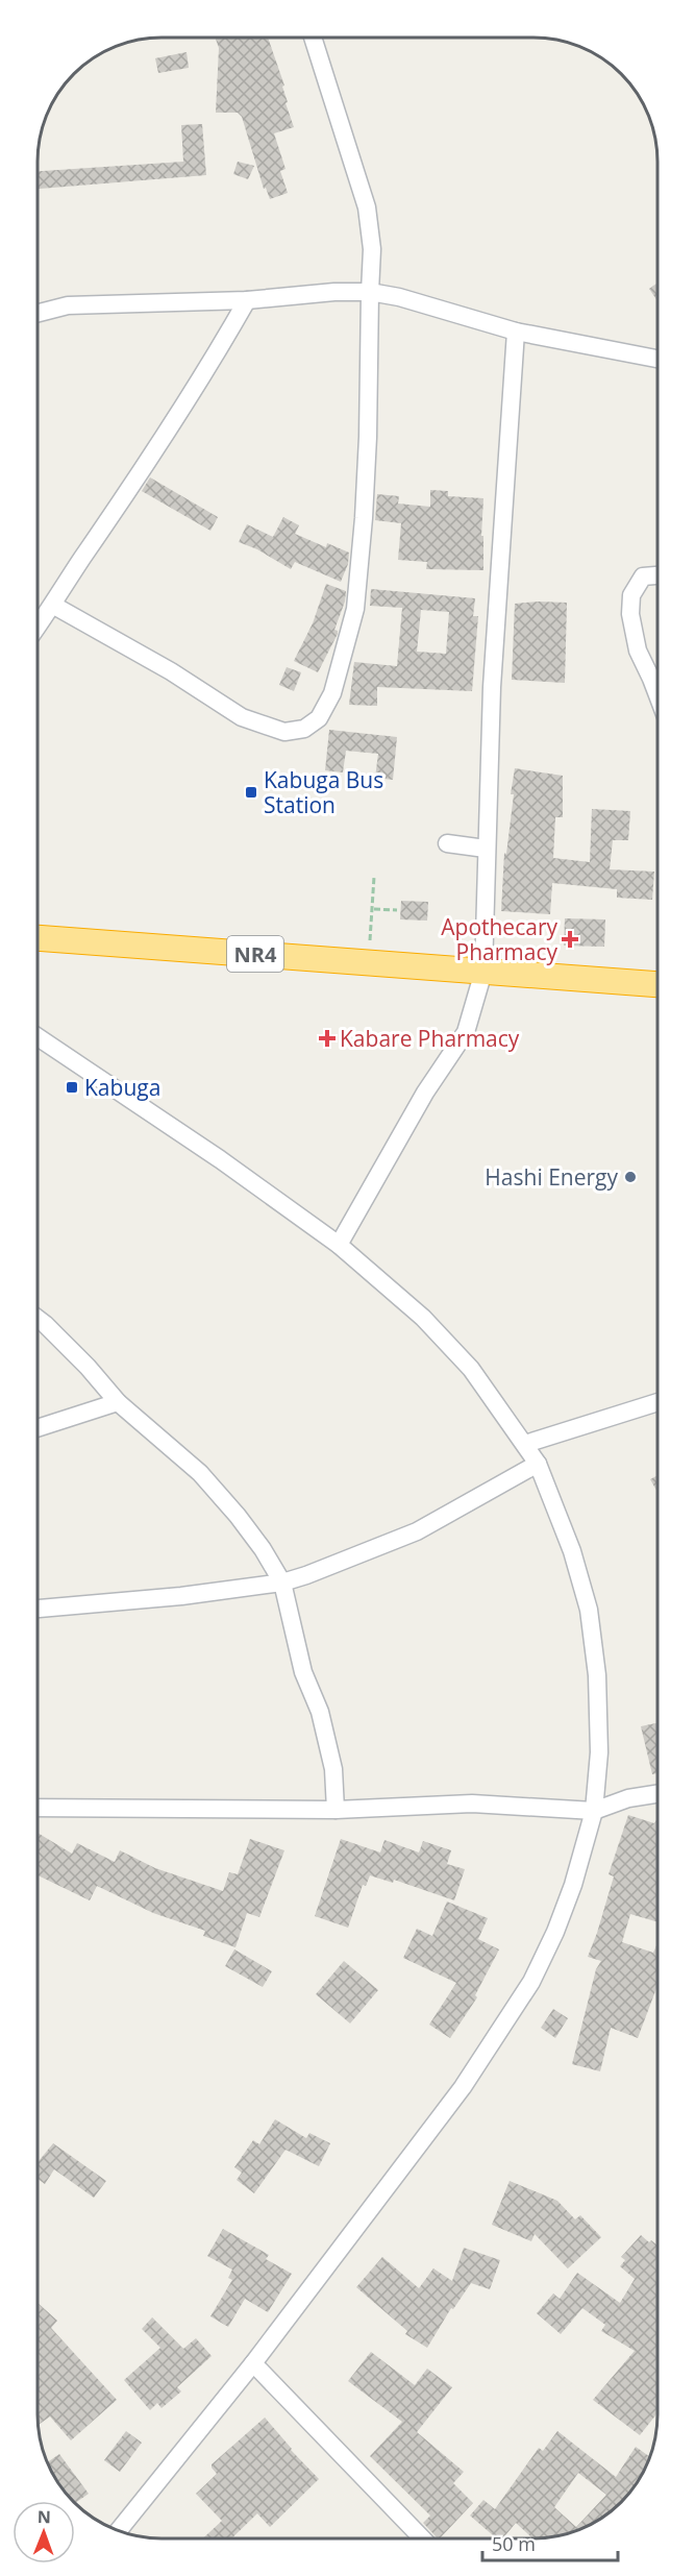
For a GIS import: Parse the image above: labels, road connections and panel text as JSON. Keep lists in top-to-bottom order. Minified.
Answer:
{"streets":{"highway":["NR4"]},"places":{"transit":["Kabuga Bus Station","Kabuga"],"health":["Apothecary Pharmacy","Kabare Pharmacy"],"other":["Hashi Energy"]},"scale_bar":"50 m","north":"top"}
